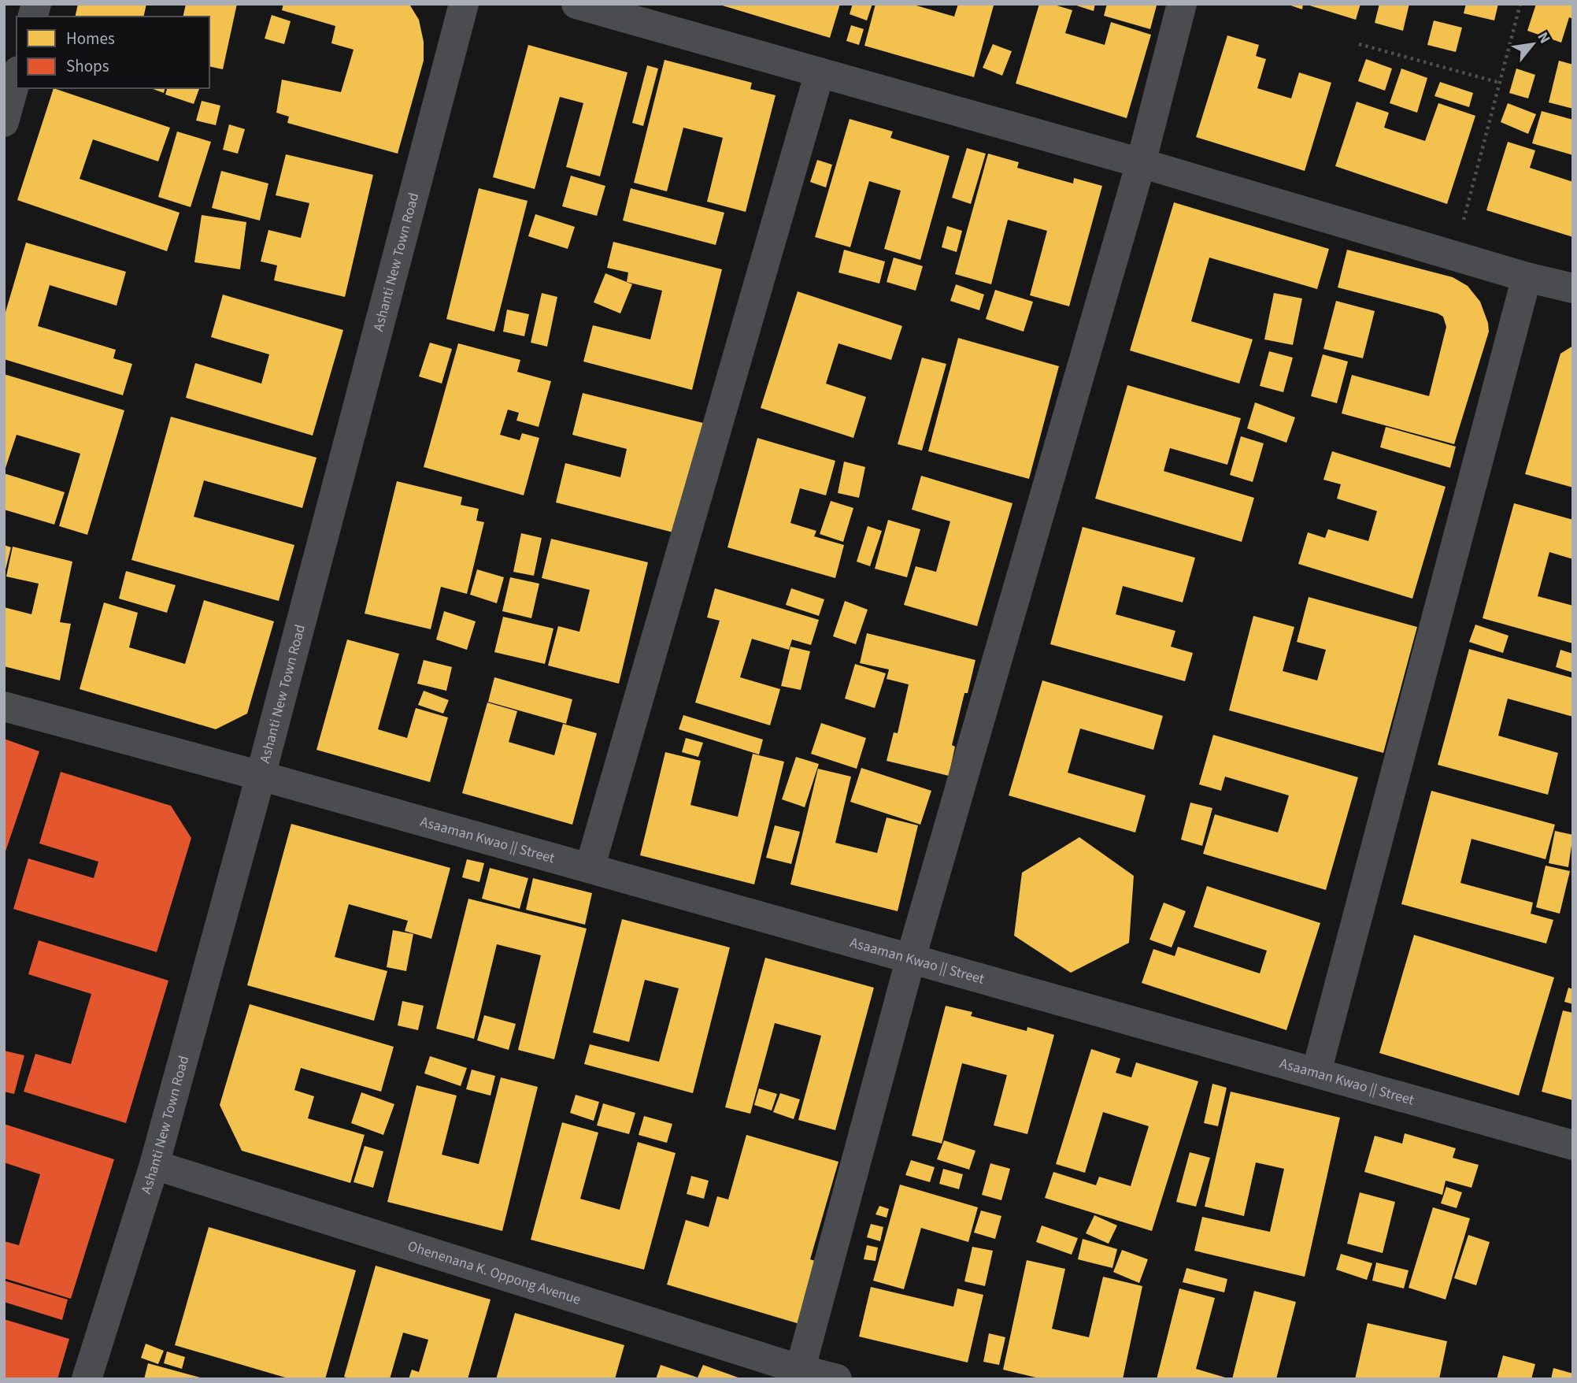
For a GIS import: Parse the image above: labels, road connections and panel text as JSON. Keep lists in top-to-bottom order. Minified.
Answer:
{"streets":{"street":["Ashanti New Town Road","Asaaman Kwao || Street","Ohenenana K. Oppong Avenue"]},"crossings":[["Ashanti New Town Road","Asaaman Kwao || Street"],["Ashanti New Town Road","Ohenenana K. Oppong Avenue"]],"legend":["Homes","Shops"],"north":"top right"}
